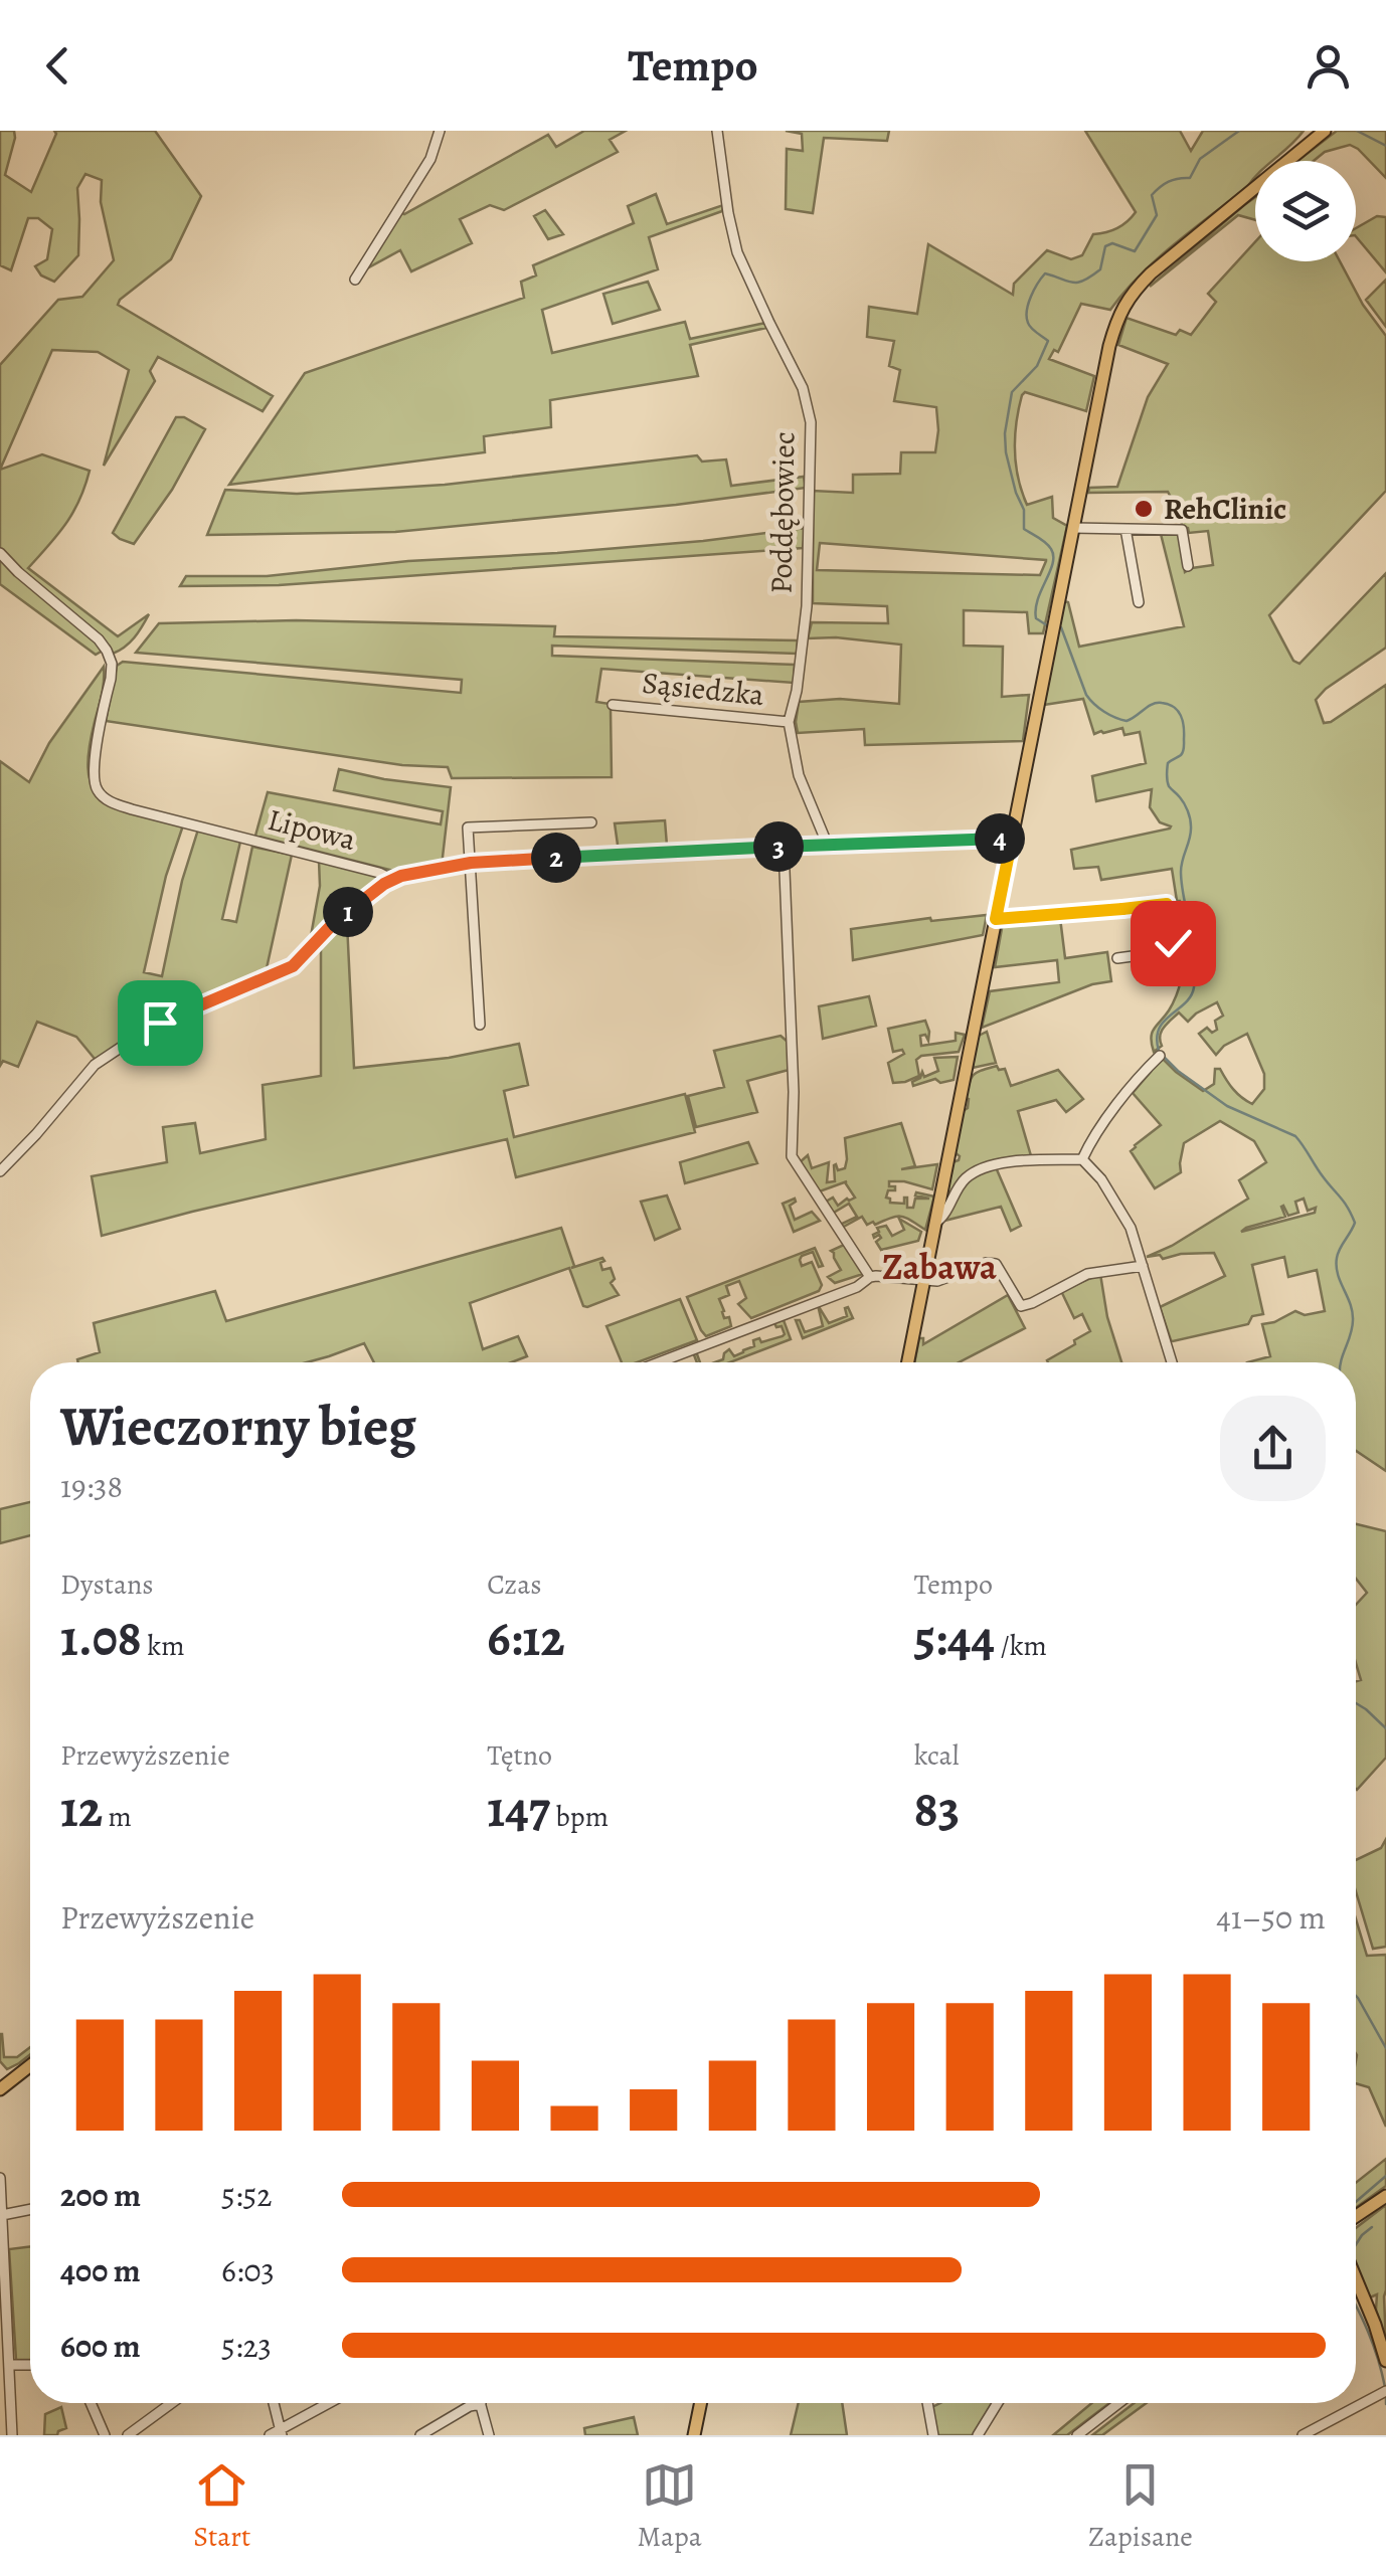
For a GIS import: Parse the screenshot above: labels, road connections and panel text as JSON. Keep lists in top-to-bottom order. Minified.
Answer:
{"streets":{"street":["Poddębowiec","Sąsiedzka","Lipowa"]},"crossings":[["Poddębowiec","Sąsiedzka"],["Poddębowiec","Lipowa"]],"districts":["Zabawa"],"places":["RehClinic"],"page":{"header":"Tempo","pins":["4","3","2","1"],"heading":["Wieczorny bieg","19:38"],"stats":[["Dystans","1.08 km"],["Czas","6:12"],["Tempo","5:44 /km"],["Przewyższenie","12 m"],["Tętno","147 bpm"],["kcal","83"]],"chart":["Przewyższenie","41–50 m"],"list":[{"name":"200 m","note":"5:52"},{"name":"400 m","note":"6:03"},{"name":"600 m","note":"5:23"}],"tabs":["Start","Mapa","Zapisane"]}}
